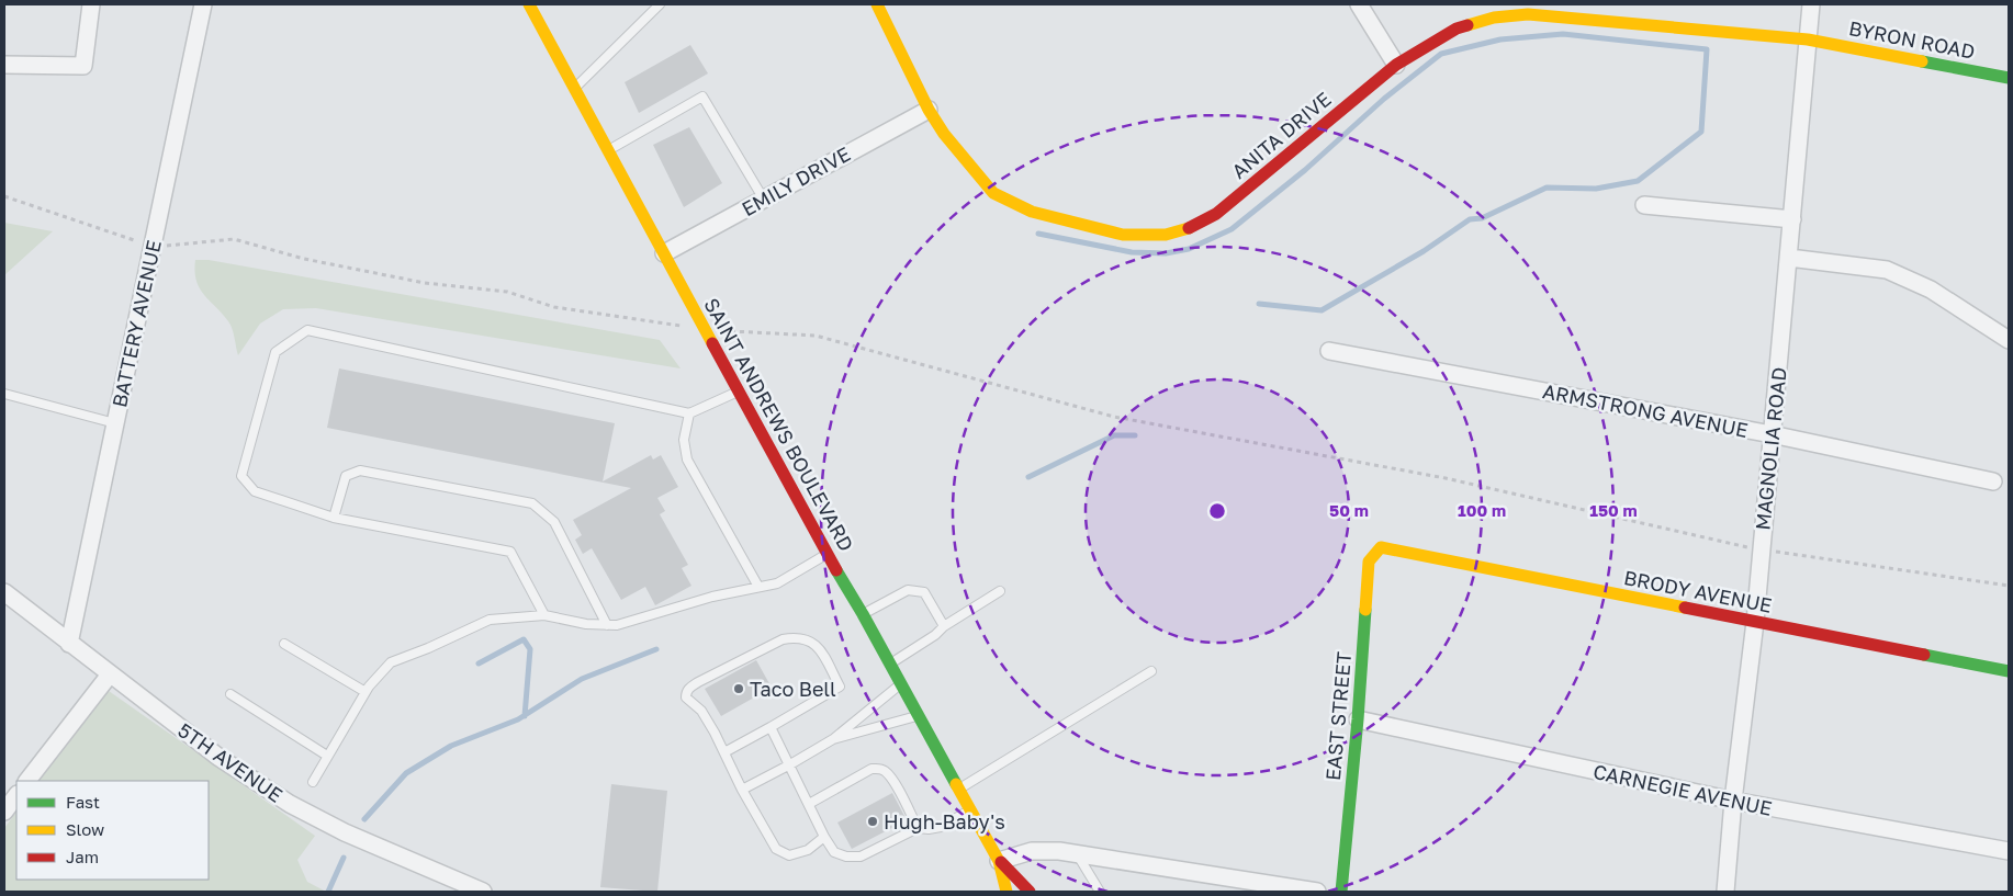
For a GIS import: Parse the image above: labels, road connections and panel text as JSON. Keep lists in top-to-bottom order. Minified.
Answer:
{"streets":{"street":["BYRON ROAD","ANITA DRIVE","EMILY DRIVE","BATTERY AVENUE","ARMSTRONG AVENUE","SAINT ANDREWS BOULEVARD","MAGNOLIA ROAD","BRODY AVENUE","EAST STREET","5TH AVENUE","CARNEGIE AVENUE"]},"crossings":[["BYRON ROAD","ANITA DRIVE"],["BYRON ROAD","MAGNOLIA ROAD"],["ANITA DRIVE","EMILY DRIVE"],["ANITA DRIVE","MAGNOLIA ROAD"],["EMILY DRIVE","SAINT ANDREWS BOULEVARD"],["BATTERY AVENUE","5TH AVENUE"],["ARMSTRONG AVENUE","MAGNOLIA ROAD"],["MAGNOLIA ROAD","BRODY AVENUE"],["MAGNOLIA ROAD","CARNEGIE AVENUE"],["BRODY AVENUE","EAST STREET"],["EAST STREET","CARNEGIE AVENUE"]],"places":["Taco Bell","Hugh-Baby's"],"legend":["Fast","Slow","Jam"],"rings":["50 m","100 m","150 m"]}
